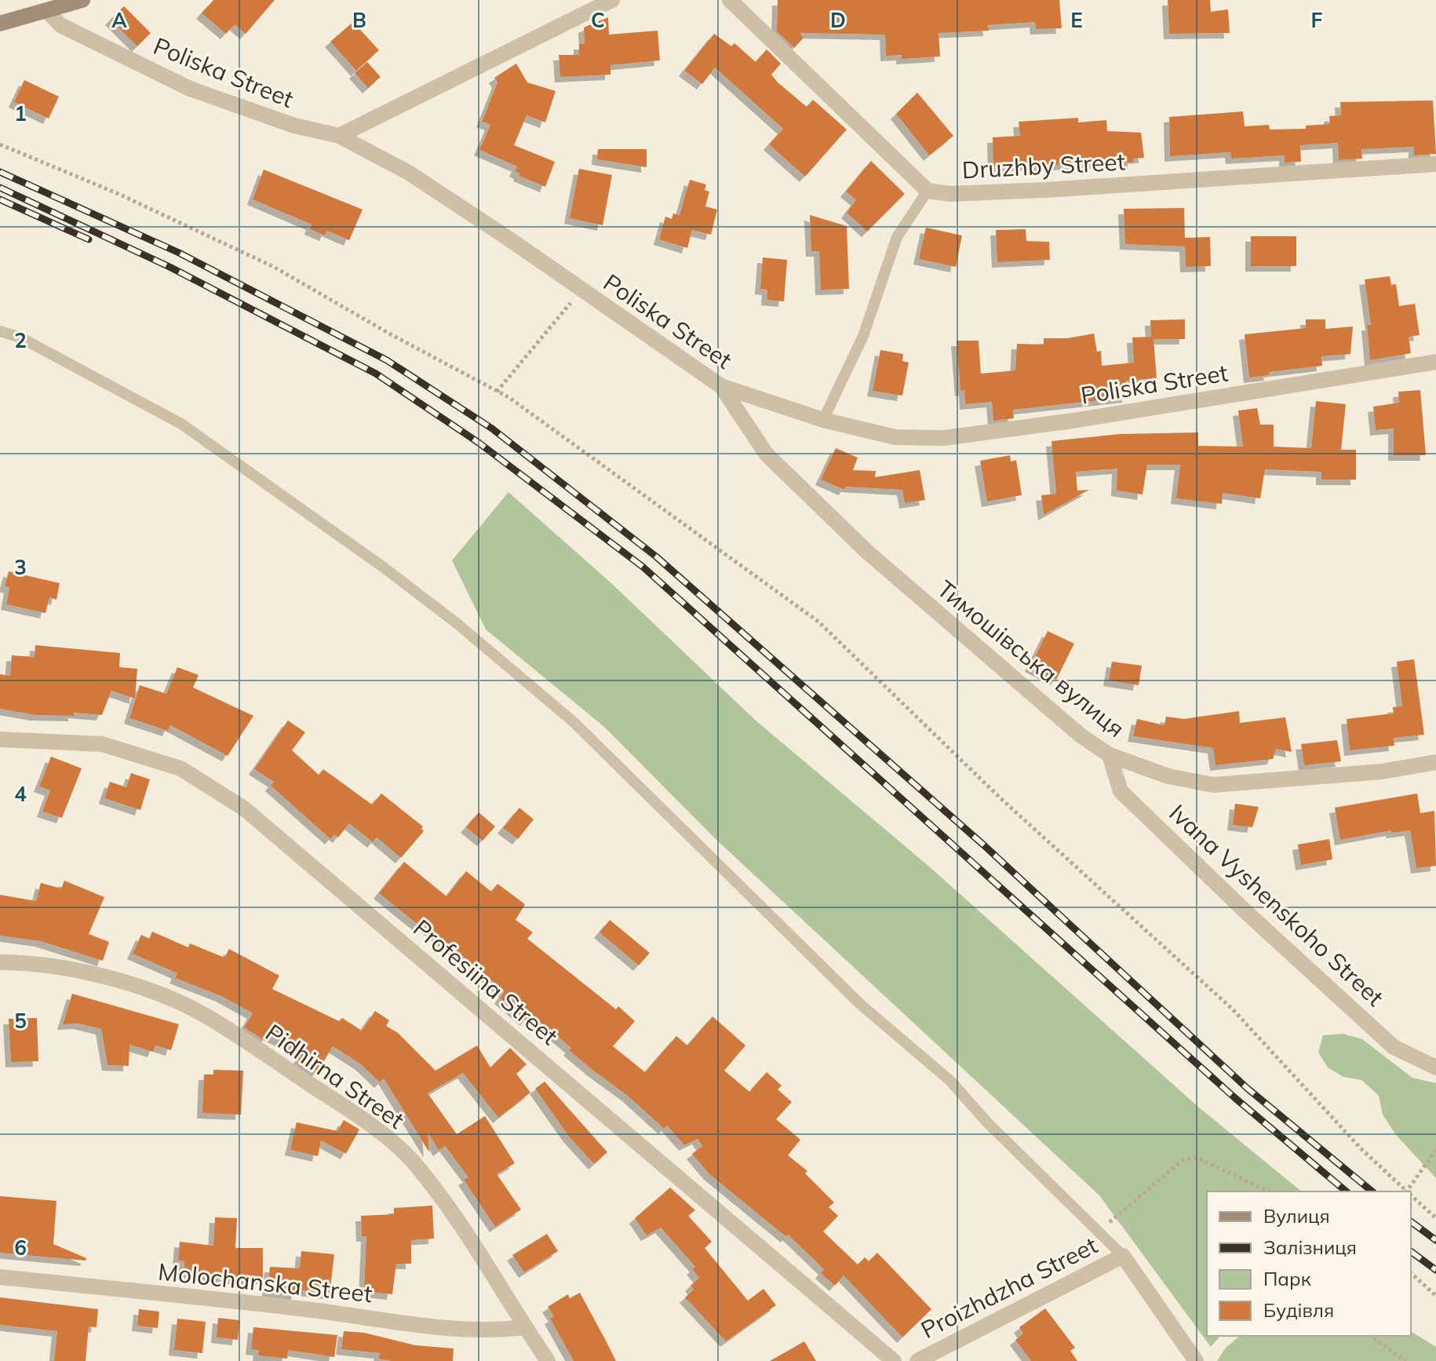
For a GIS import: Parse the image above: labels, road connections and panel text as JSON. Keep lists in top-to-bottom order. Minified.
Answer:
{"streets":{"street":["Poliska Street","Druzhby Street","Тимошівська вулиця","Ivana Vyshenskoho Street","Profesiina Street","Pidhirna Street","Molochanska Street","Proizhdzha Street"]},"crossings":[["Poliska Street","Тимошівська вулиця"],["Тимошівська вулиця","Ivana Vyshenskoho Street"],["Pidhirna Street","Molochanska Street"]],"legend":["Вулиця","Залізниця","Парк","Будівля"],"grid":{"columns":["A","B","C","D","E","F"],"rows":["1","2","3","4","5","6"]}}
